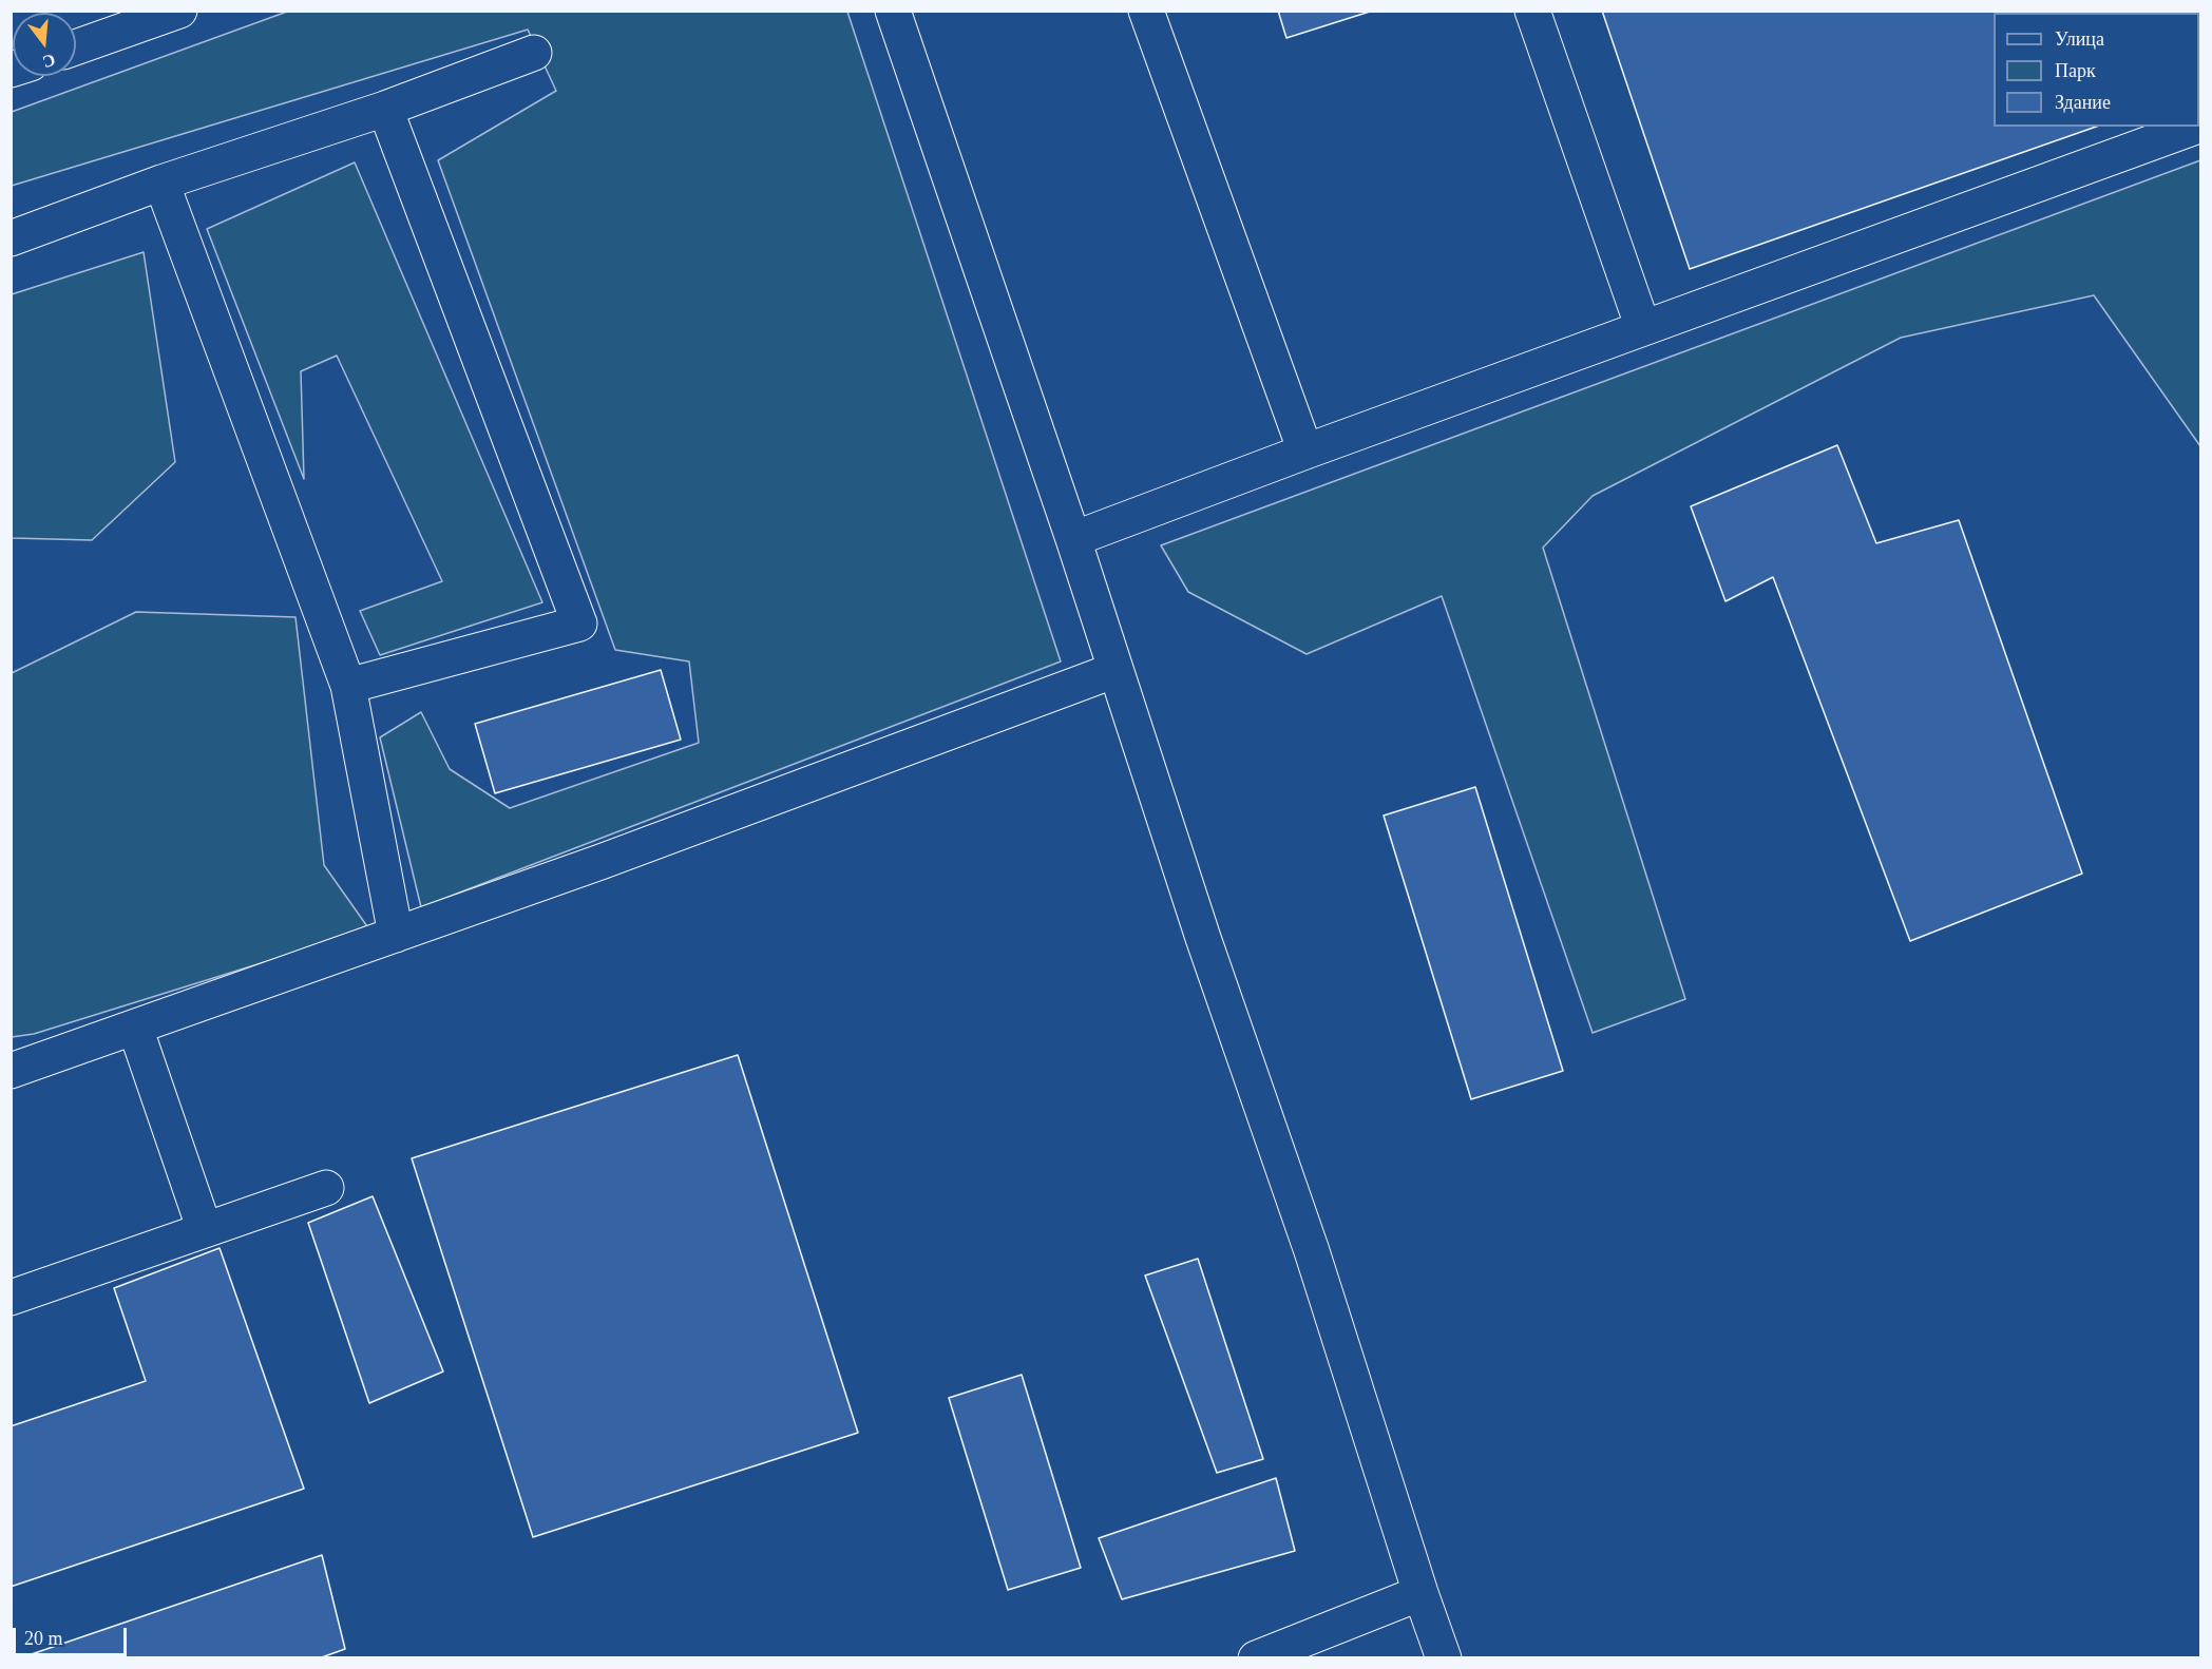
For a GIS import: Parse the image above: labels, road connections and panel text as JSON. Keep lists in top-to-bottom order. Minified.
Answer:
{"legend":["Улица","Парк","Здание"],"scale_bar":"20 m","north":"bottom"}
